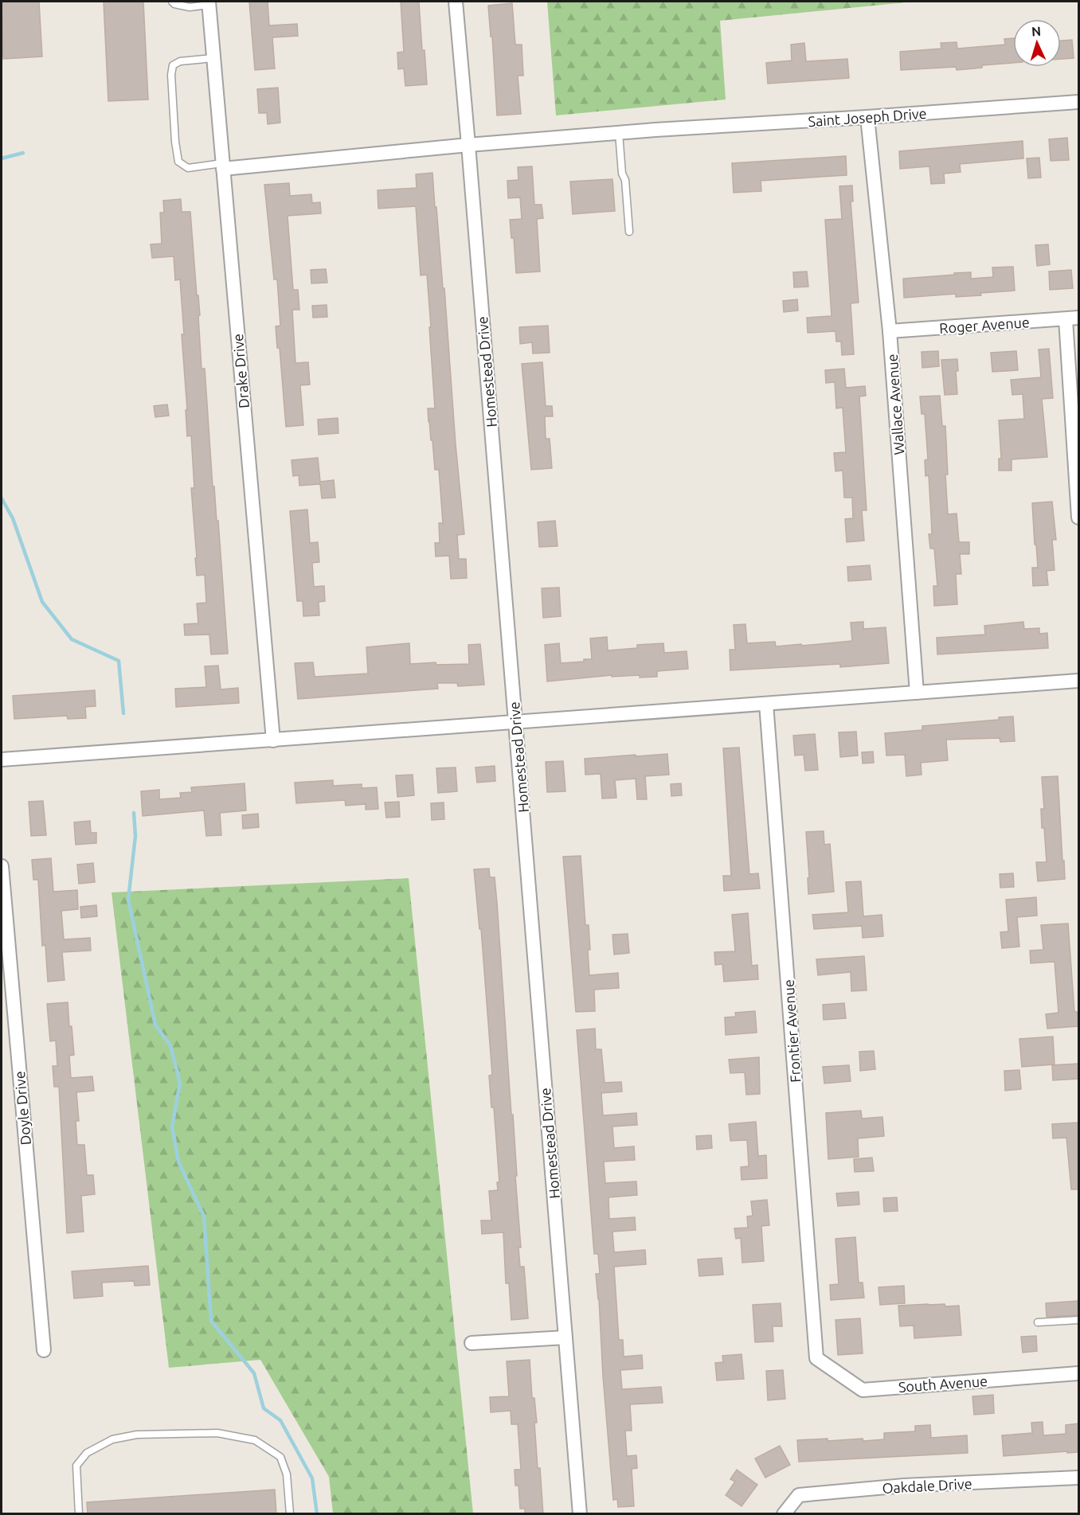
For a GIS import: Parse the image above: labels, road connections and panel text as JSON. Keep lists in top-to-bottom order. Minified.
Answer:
{"streets":{"street":["Saint Joseph Drive","Roger Avenue","Drake Drive","Homestead Drive","Wallace Avenue","Frontier Avenue","Doyle Drive","South Avenue","Oakdale Drive"]},"crossings":[["Saint Joseph Drive","Drake Drive"],["Saint Joseph Drive","Homestead Drive"],["Saint Joseph Drive","Wallace Avenue"],["Roger Avenue","Wallace Avenue"],["Frontier Avenue","South Avenue"]],"north":"top"}
